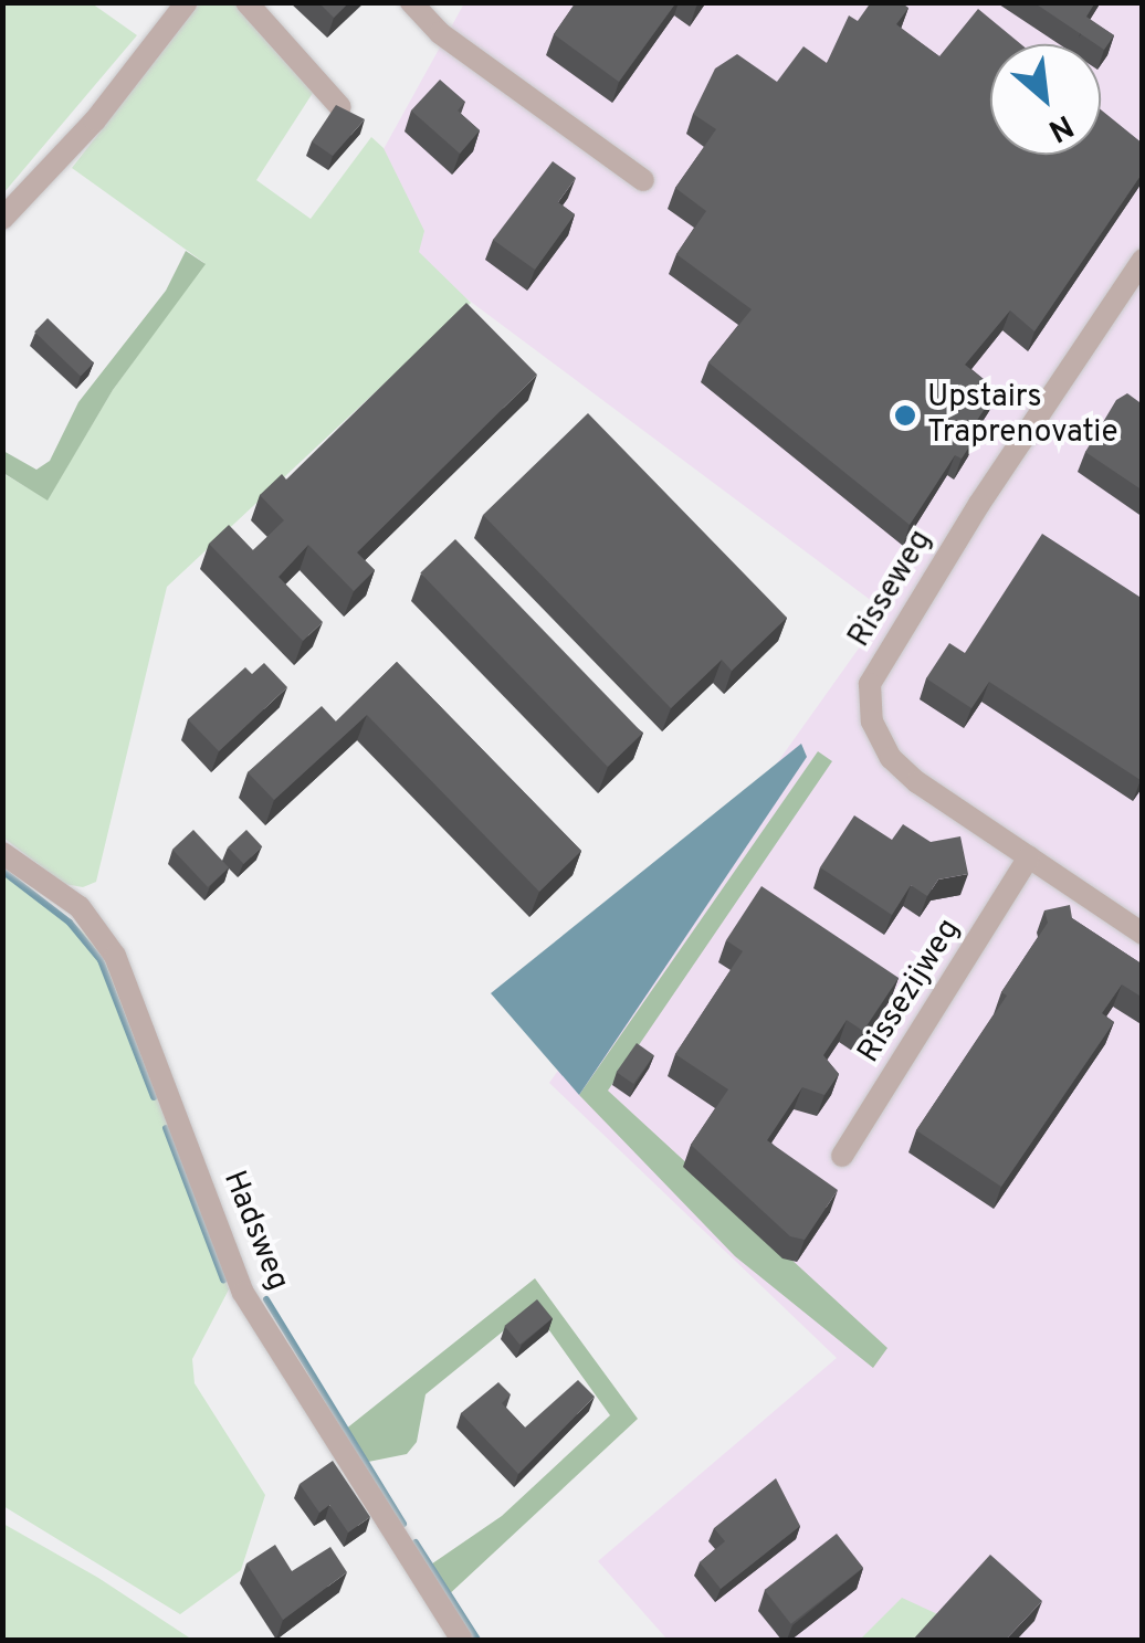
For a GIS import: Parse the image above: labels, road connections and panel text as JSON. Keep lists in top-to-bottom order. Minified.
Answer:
{"streets":{"street":["Risseweg","Rissezijweg","Hadsweg"]},"crossings":[["Risseweg","Rissezijweg"]],"places":["Upstairs Traprenovatie"],"north":"bottom right"}
